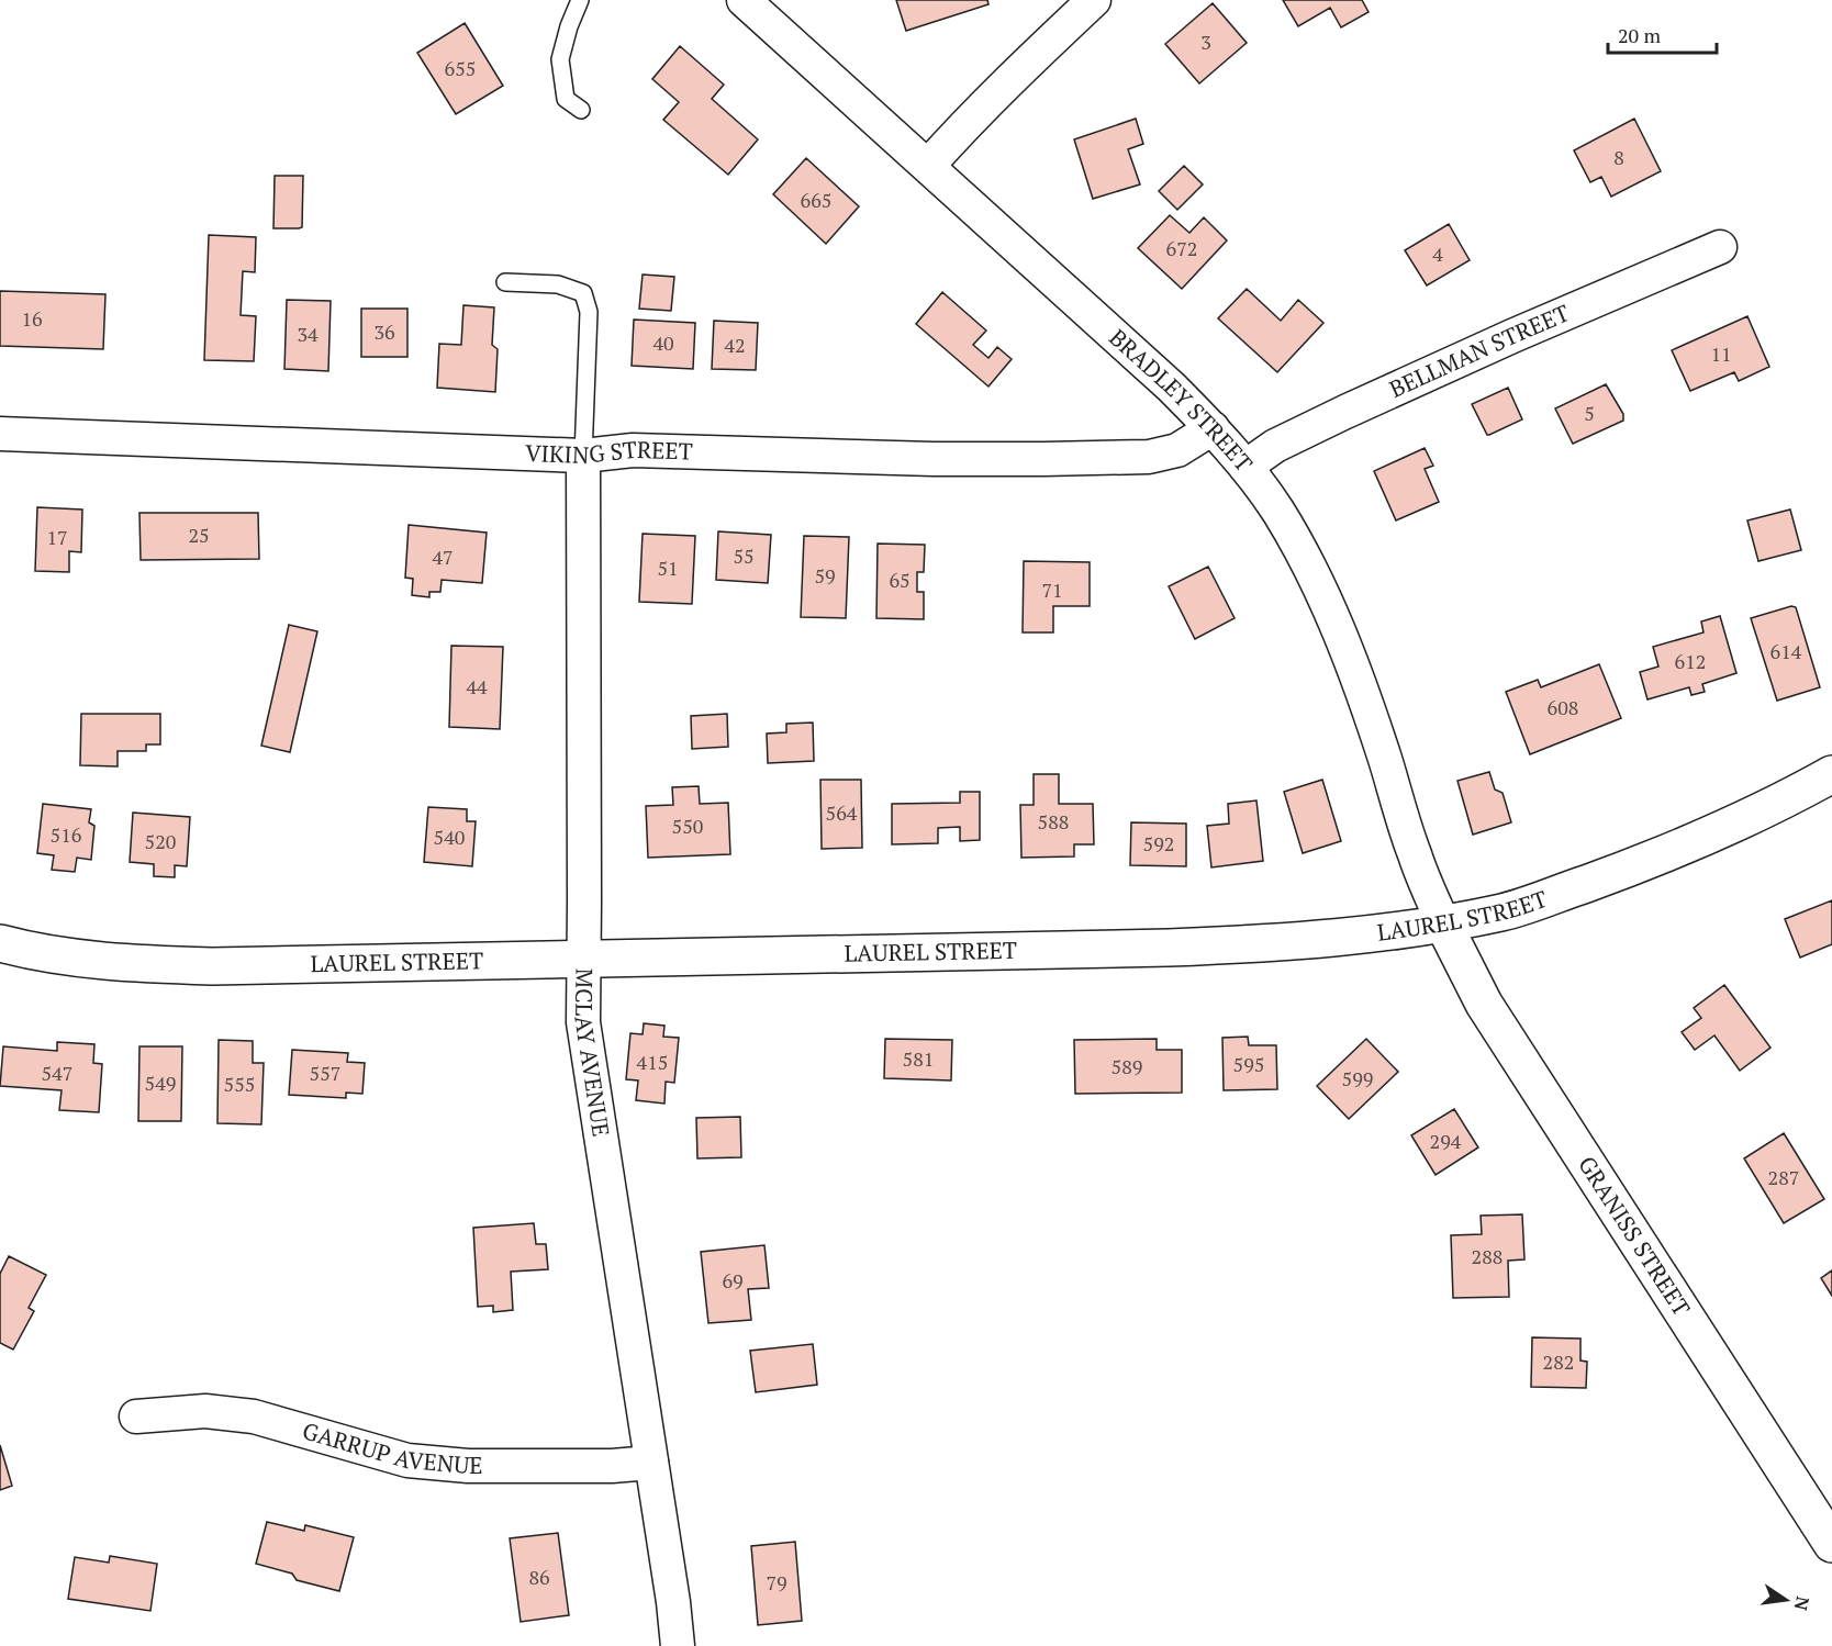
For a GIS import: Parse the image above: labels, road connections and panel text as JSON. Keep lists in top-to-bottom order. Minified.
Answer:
{"streets":{"street":["BELLMAN STREET","BRADLEY STREET","VIKING STREET","LAUREL STREET","MCLAY AVENUE","GRANISS STREET","GARRUP AVENUE"]},"crossings":[["BELLMAN STREET","BRADLEY STREET"],["BRADLEY STREET","VIKING STREET"],["BRADLEY STREET","LAUREL STREET"],["BRADLEY STREET","GRANISS STREET"],["VIKING STREET","MCLAY AVENUE"],["LAUREL STREET","MCLAY AVENUE"],["LAUREL STREET","GRANISS STREET"],["MCLAY AVENUE","GARRUP AVENUE"]],"house_numbers":["3","655","8","665","672","4","16","36","34","40","42","11","5","25","17","55","47","51","59","65","71","614","612","44","608","564","588","550","516","540","520","592","581","415","595","589","547","557","599","549","555","294","287","288","69","282","86","79"],"scale_bar":"20 m","north":"right"}
